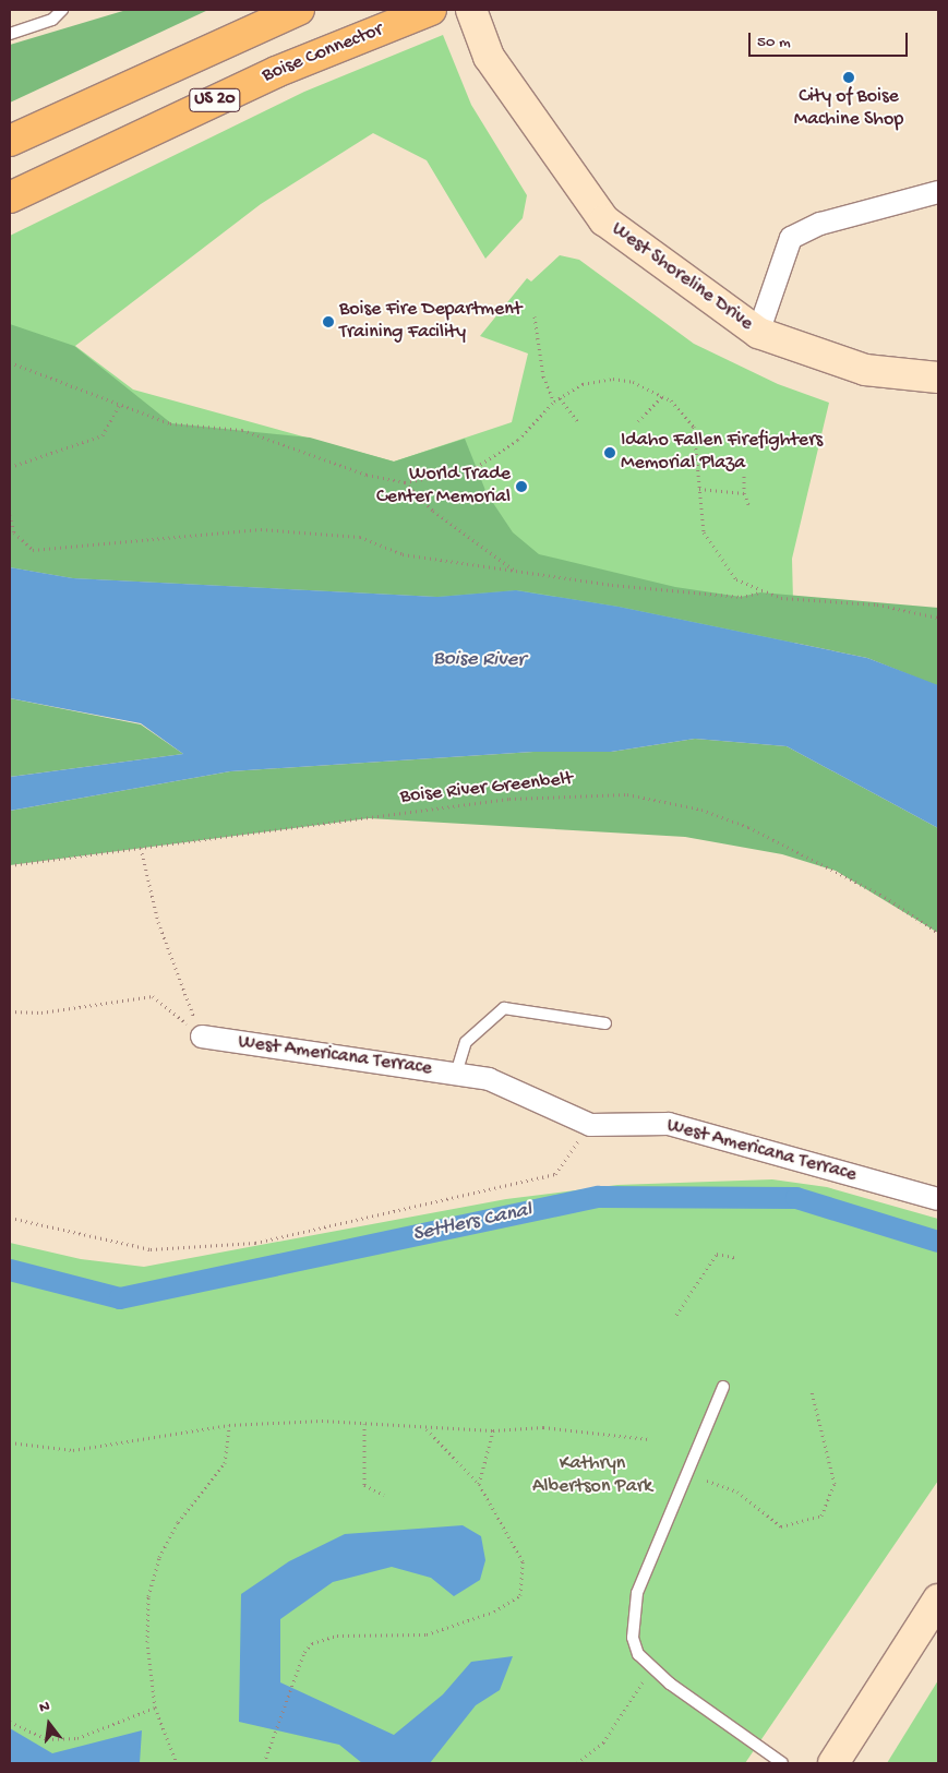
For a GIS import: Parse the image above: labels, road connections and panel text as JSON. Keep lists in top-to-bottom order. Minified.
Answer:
{"streets":{"highway":["Boise Connector","US 20"],"main road":["West Shoreline Drive"],"street":["West Americana Terrace"],"path":["Boise River Greenbelt"]},"water":["Boise River","Settlers Canal"],"parks":["Kathryn Albertson Park"],"places":["City of Boise Machine Shop","Boise Fire Department Training Facility","Idaho Fallen Firefighters Memorial Plaza","World Trade Center Memorial"],"scale_bar":"50 m","north":"top"}
